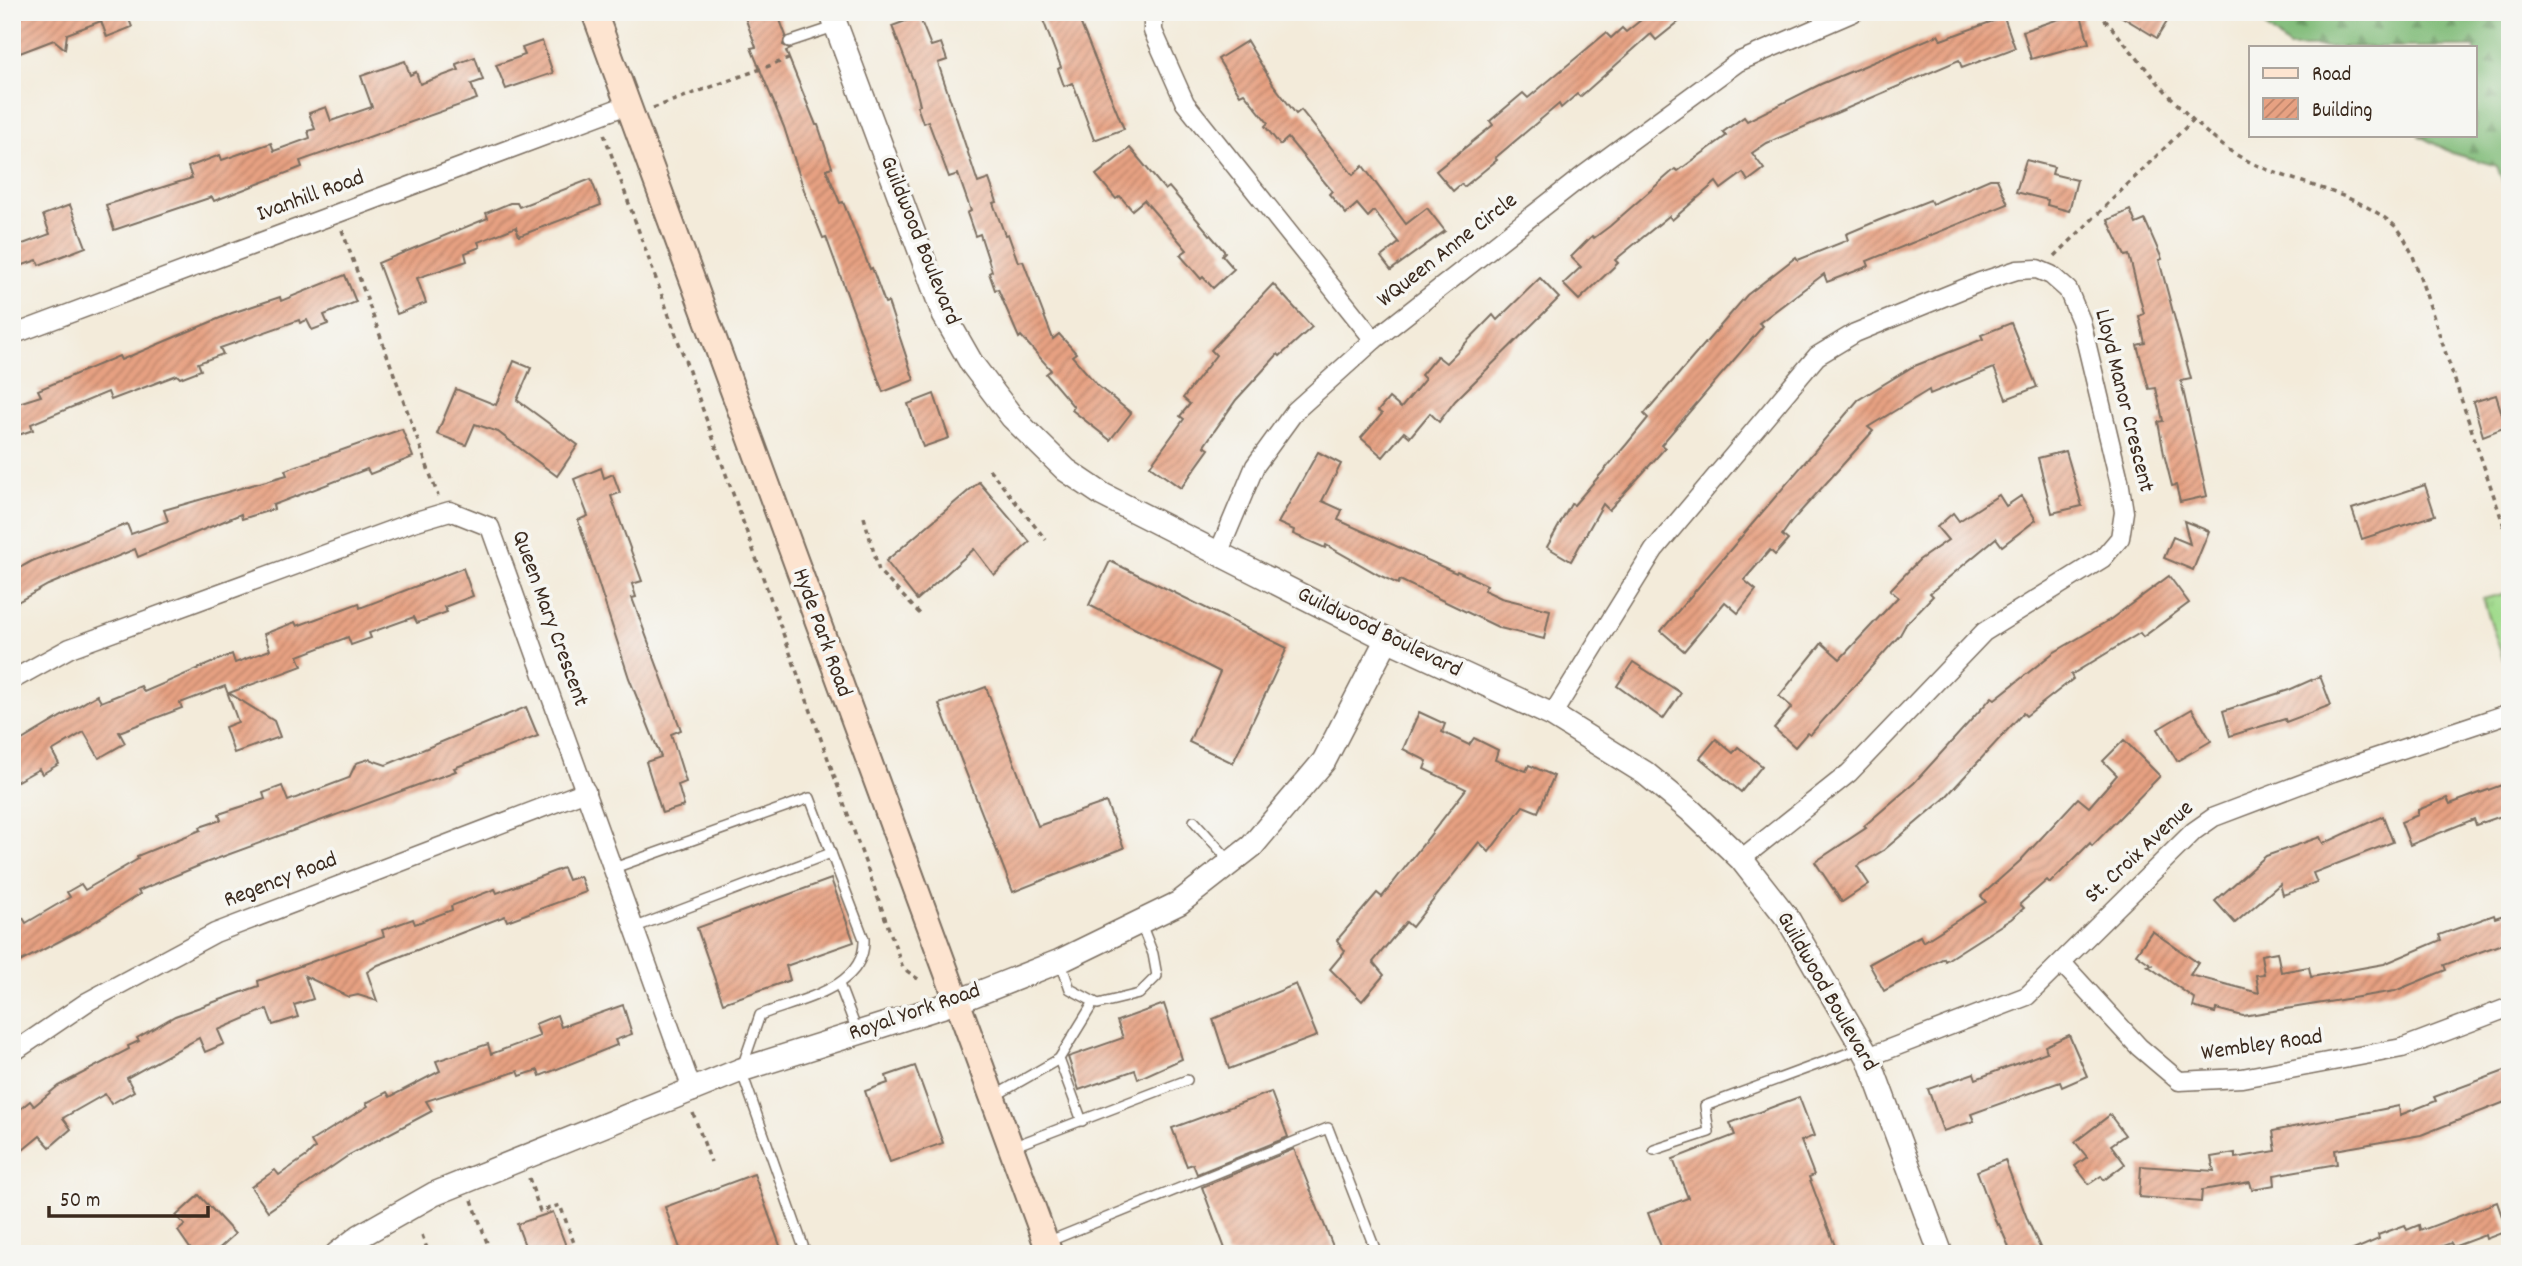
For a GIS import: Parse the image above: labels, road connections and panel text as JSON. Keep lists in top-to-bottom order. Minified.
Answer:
{"streets":{"main road":["Hyde Park Road"],"street":["Ivanhill Road","Guildwood Boulevard","WQueen Anne Circle","Lloyd Manor Crescent","Queen Mary Crescent","St. Croix Avenue","Regency Road","Royal York Road","Wembley Road"]},"crossings":[["Ivanhill Road","Hyde Park Road"],["Guildwood Boulevard","Lloyd Manor Crescent"],["Guildwood Boulevard","St. Croix Avenue"],["Guildwood Boulevard","Royal York Road"],["Queen Mary Crescent","Regency Road"],["Queen Mary Crescent","Royal York Road"],["Hyde Park Road","Royal York Road"],["St. Croix Avenue","Wembley Road"]],"legend":["Road","Building"],"scale_bar":"50 m"}
